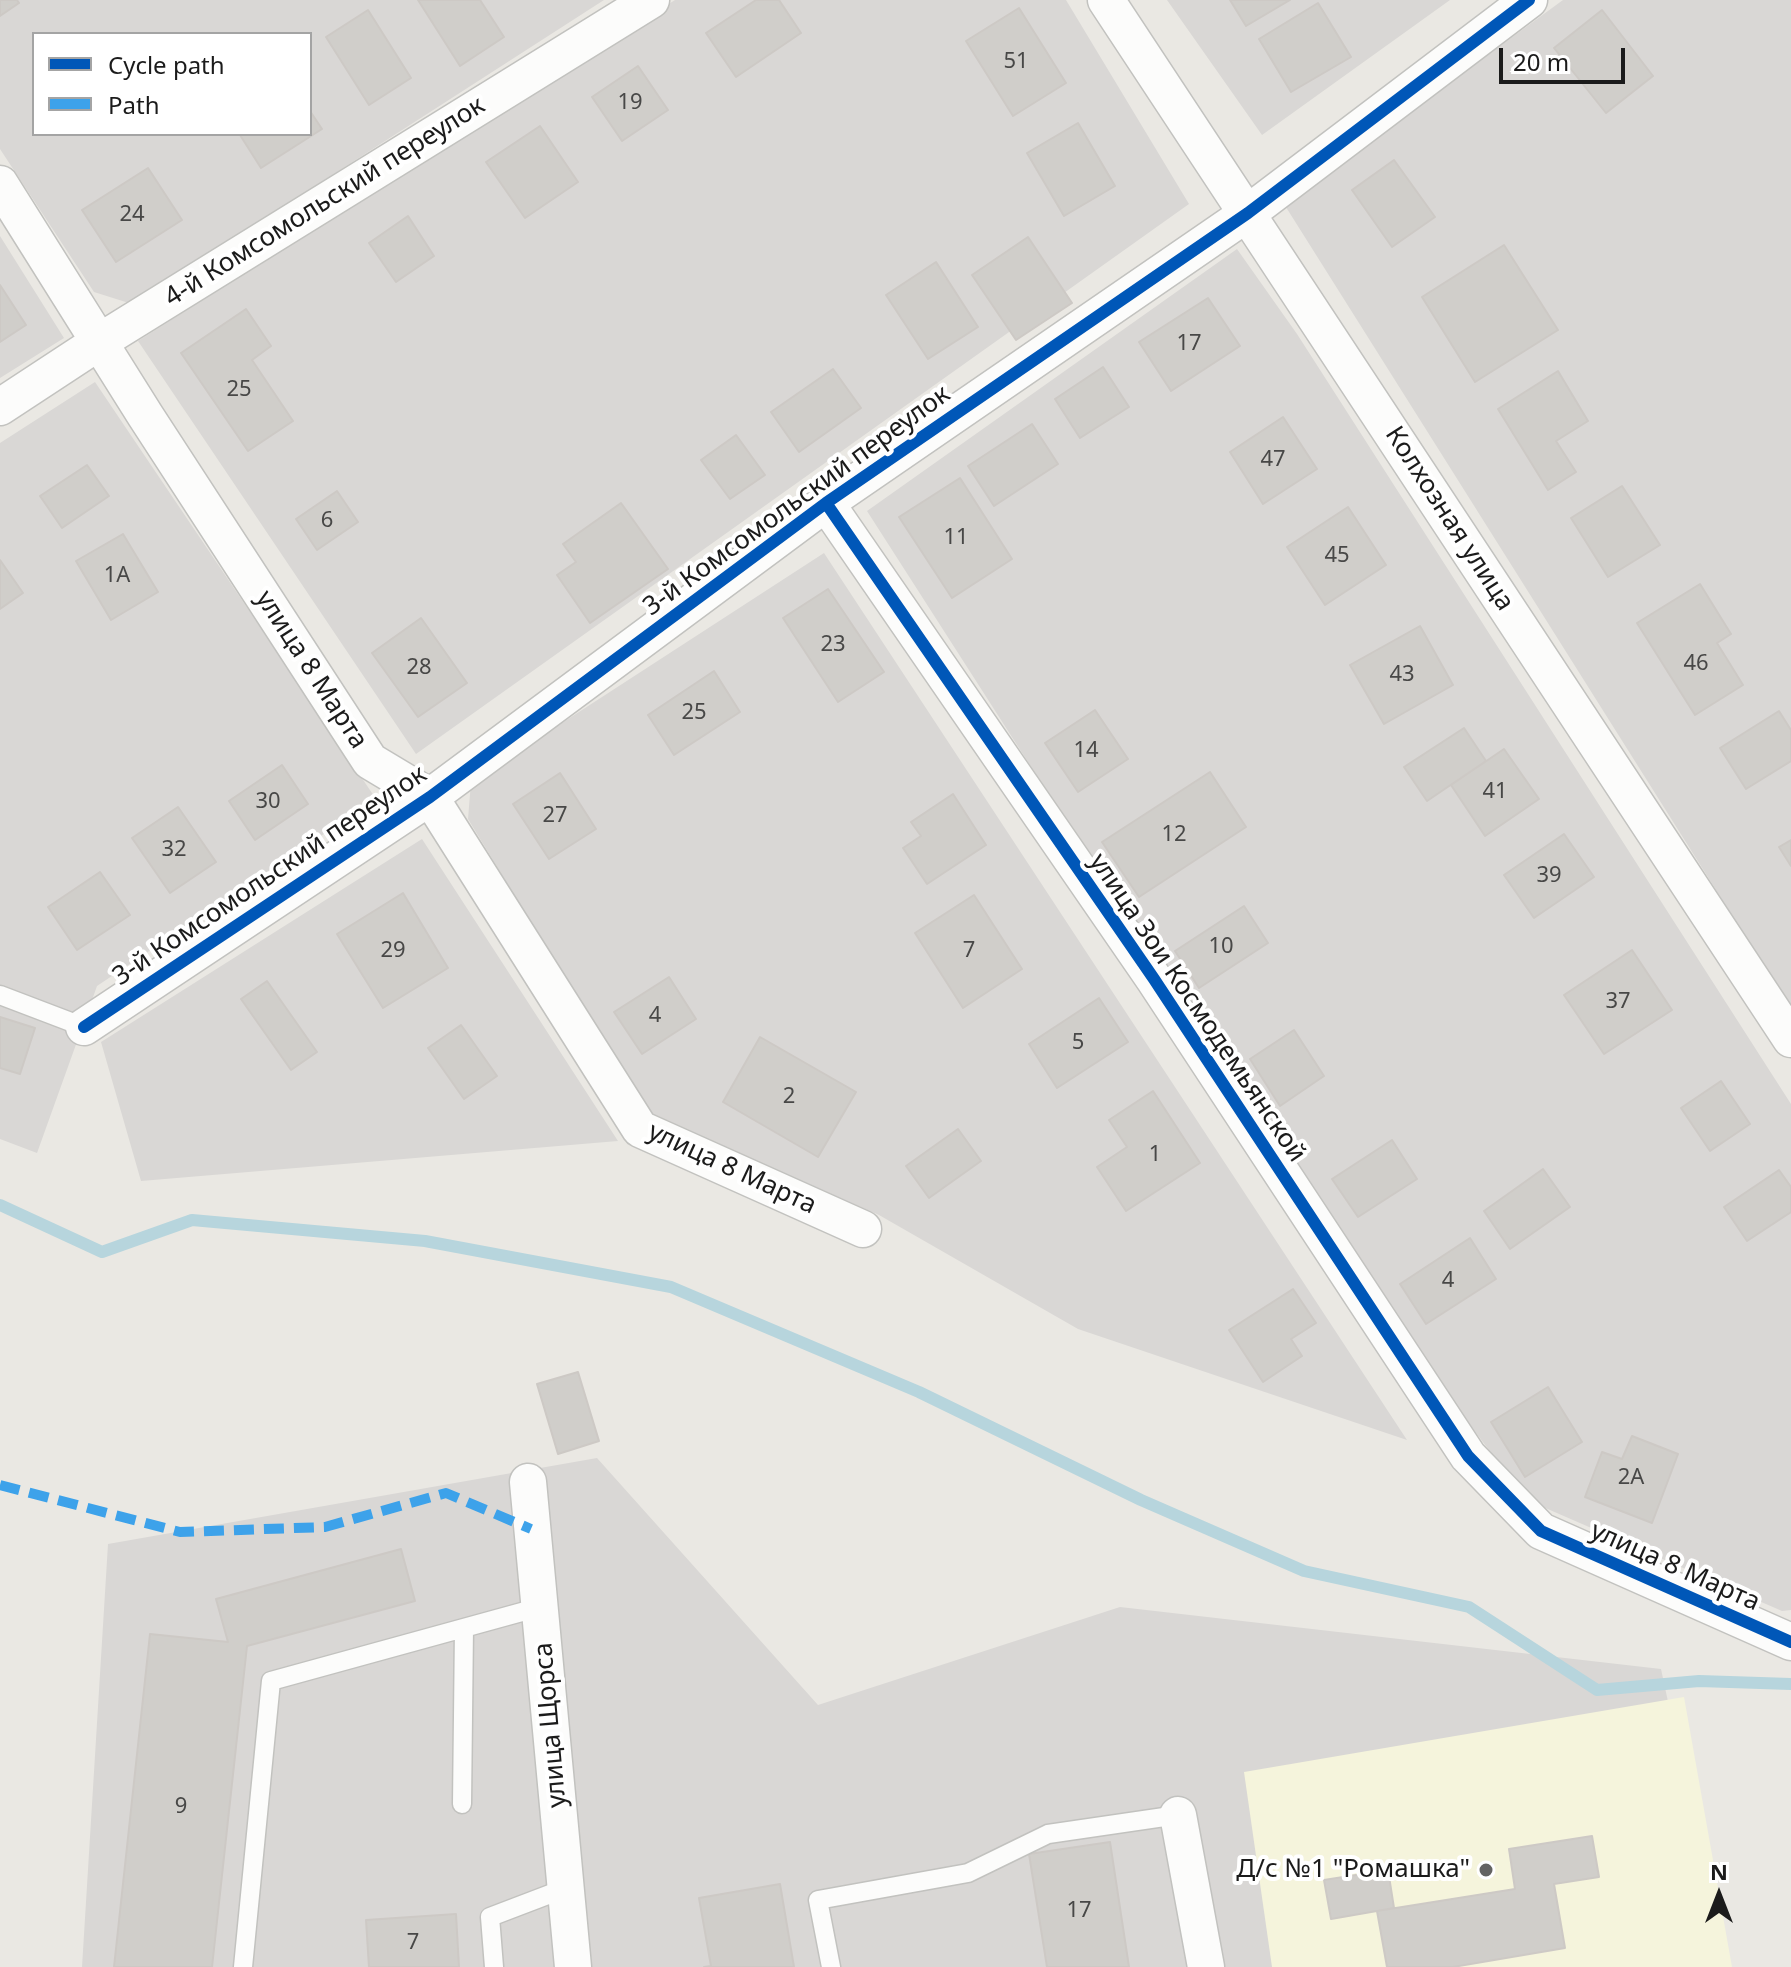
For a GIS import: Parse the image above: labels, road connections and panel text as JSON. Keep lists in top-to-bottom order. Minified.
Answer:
{"streets":{"street":["4-й Комсомольский переулок","3-й Комсомольский переулок","Колхозная улица","улица 8 Марта","улица Зои Космодемьянской","улица Щорса"]},"crossings":[["4-й Комсомольский переулок","улица 8 Марта"],["3-й Комсомольский переулок","Колхозная улица"],["3-й Комсомольский переулок","улица 8 Марта"],["3-й Комсомольский переулок","улица Зои Космодемьянской"],["улица 8 Марта","улица Зои Космодемьянской"]],"places":["Д/с №1 \"Ромашка\""],"house_numbers":["51","19","24","17","25","47","6","11","45","1А","23","46","28","43","25","14","41","30","27","12","32","39","10","29","7","37","4","5","2","1","4","2А","9","17","7"],"legend":["Cycle path","Path"],"scale_bar":"20 m","north":"top"}
